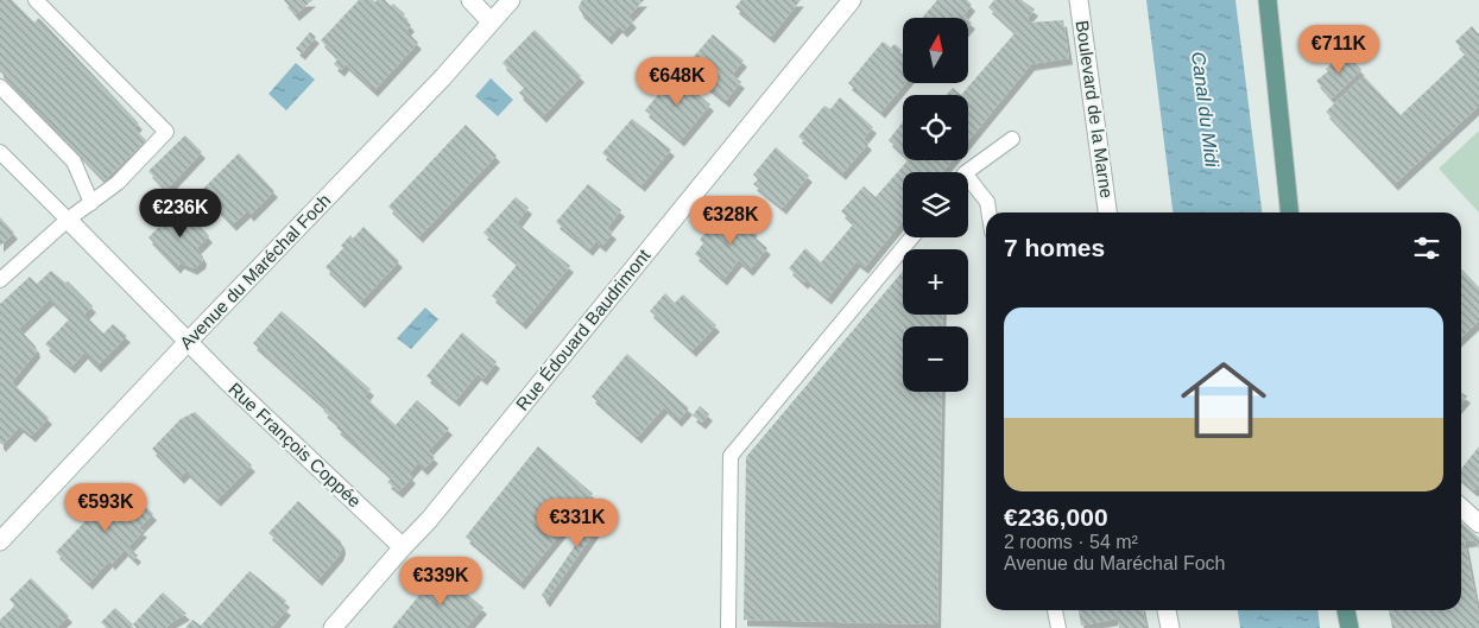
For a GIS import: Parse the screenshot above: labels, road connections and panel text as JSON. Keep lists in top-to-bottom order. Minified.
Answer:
{"streets":{"street":["Boulevard de la Marne","Avenue du Maréchal Foch","Rue Édouard Baudrimont","Rue François Coppée"]},"crossings":[["Avenue du Maréchal Foch","Rue François Coppée"],["Rue Édouard Baudrimont","Rue François Coppée"]],"water":["Canal du Midi"],"north":"top","page":{"map_buttons":["+","−"],"price":["€711K","€648K","€236K","€328K","€593K","€331K","€339K"],"heading":"7 homes","list":[{"name":"€236,000","note":"2 rooms · 54 m² · Avenue du Maréchal Foch"}]}}
